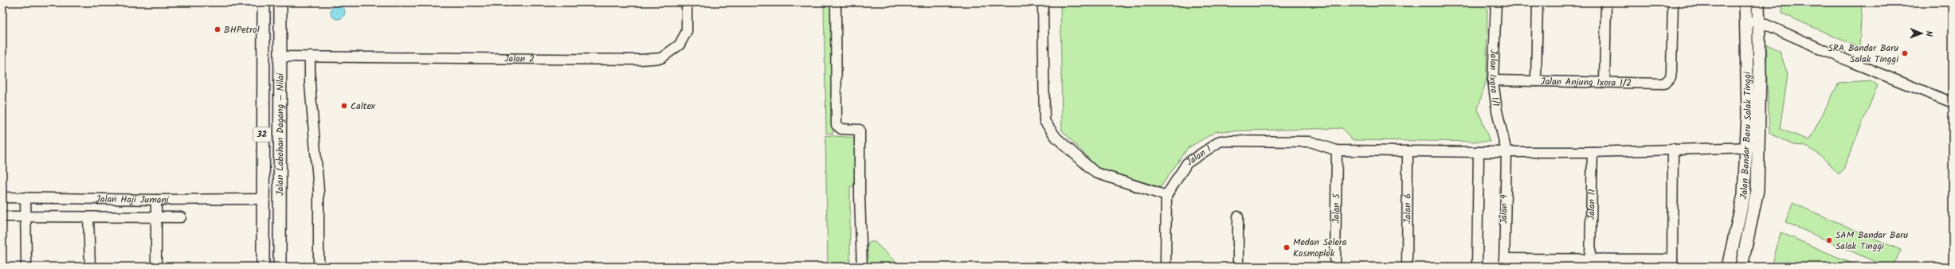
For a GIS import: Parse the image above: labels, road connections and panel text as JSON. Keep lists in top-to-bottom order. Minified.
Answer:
{"streets":{"main road":["32","Jalan Labohan Dagang ‒ Nilai","Jalan Bandar Baru Salak Tinggi"],"street":["Jalan 2","Jalan Ixora 1/1","Jalan Anjung Ixora 1/2","Jalan 1","Jalan Haji Jumani","Jalan 11","Jalan 5","Jalan 6","Jalan 9"]},"crossings":[["Jalan 2","Jalan Labohan Dagang ‒ Nilai"],["Jalan Ixora 1/1","Jalan Anjung Ixora 1/2"],["Jalan Ixora 1/1","Jalan 1"],["Jalan Ixora 1/1","Jalan 9"],["Jalan Labohan Dagang ‒ Nilai","Jalan Haji Jumani"],["Jalan Bandar Baru Salak Tinggi","Jalan 1"],["Jalan 1","Jalan 11"],["Jalan 1","Jalan 5"],["Jalan 1","Jalan 6"],["Jalan 1","Jalan 9"]],"places":["BHPetrol","SRA Bandar Baru Salak Tinggi","Caltex","SAM Bandar Baru Salak Tinggi","Medan Selera Kosmoplek"],"north":"right"}
